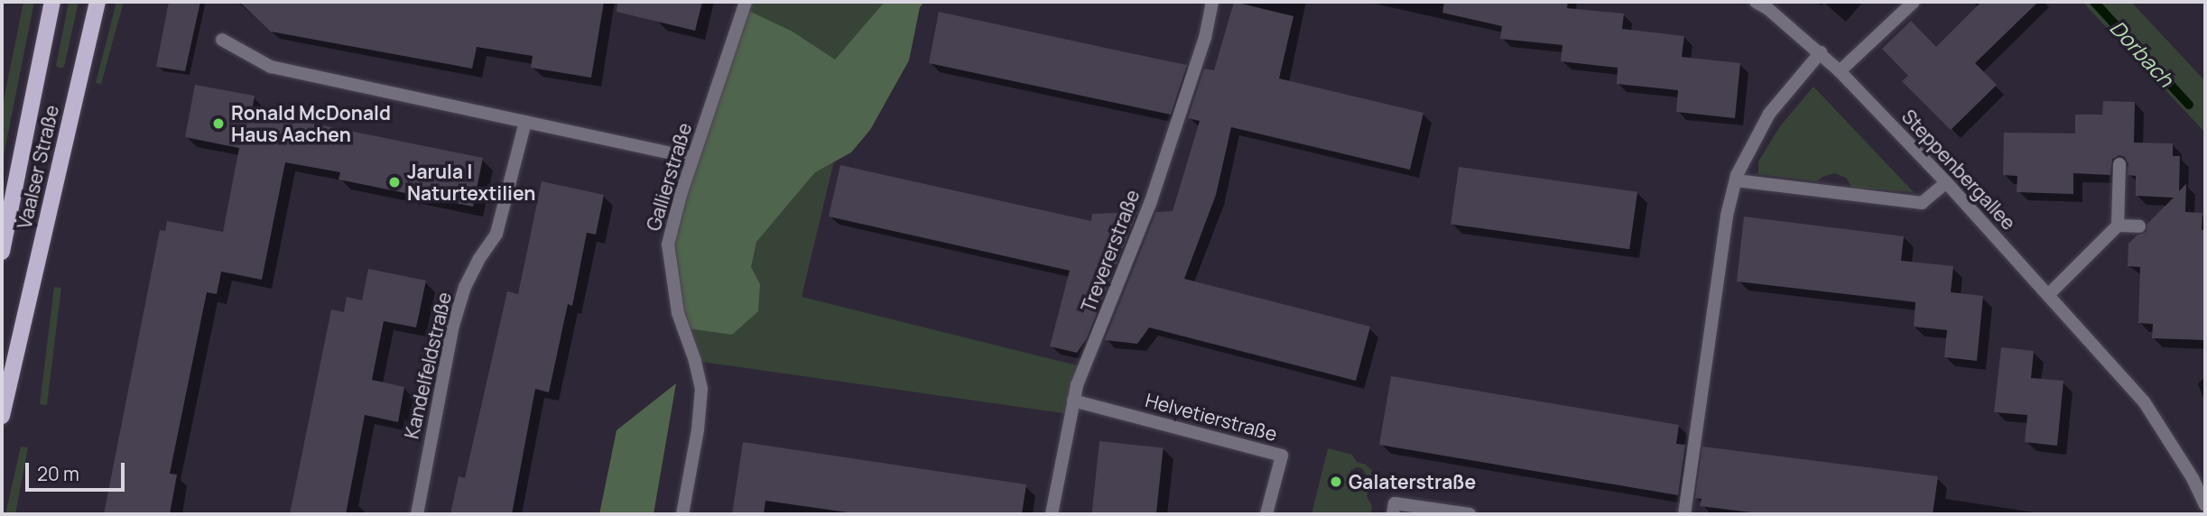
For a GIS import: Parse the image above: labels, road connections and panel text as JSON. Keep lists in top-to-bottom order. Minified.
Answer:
{"streets":{"main road":["Vaalser Straße"],"street":["Steppenbergallee","Gallierstraße","Trevererstraße","Kandelfeldstraße","Helvetierstraße"]},"crossings":[["Trevererstraße","Helvetierstraße"]],"water":["Dorbach"],"places":["Ronald McDonald Haus Aachen","Jarula | Naturtextilien","Galaterstraße"],"scale_bar":"20 m"}
